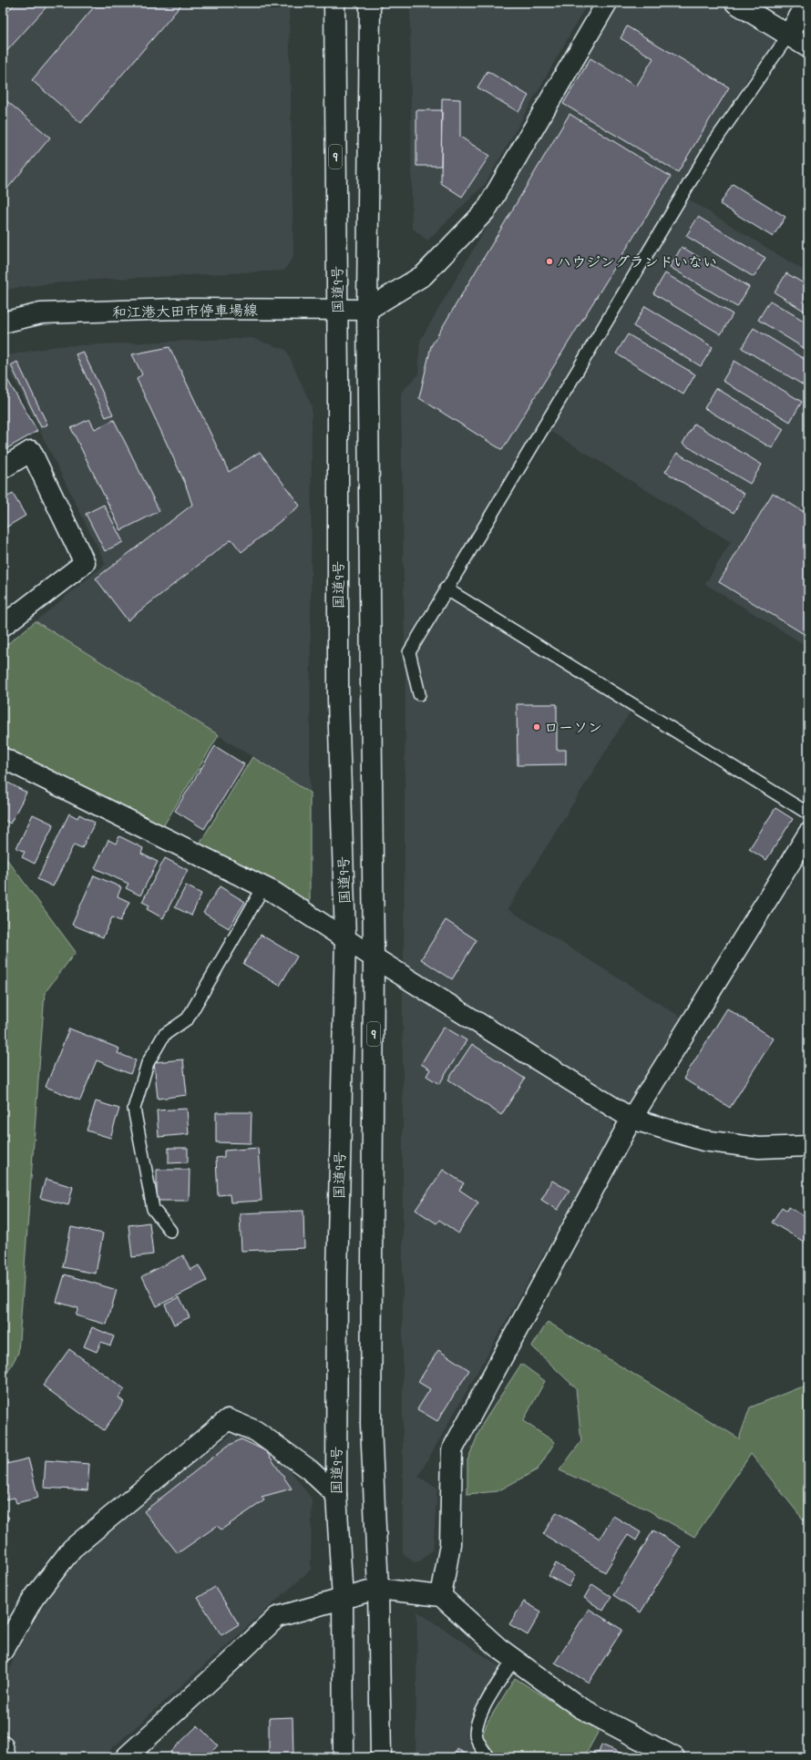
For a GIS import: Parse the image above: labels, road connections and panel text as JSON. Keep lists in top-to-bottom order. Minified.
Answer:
{"streets":{"main road":["9","国道9号","和江港大田市停車場線"]},"crossings":[["国道9号","和江港大田市停車場線"]],"places":["ハウジングランドいない","ローソン"]}
